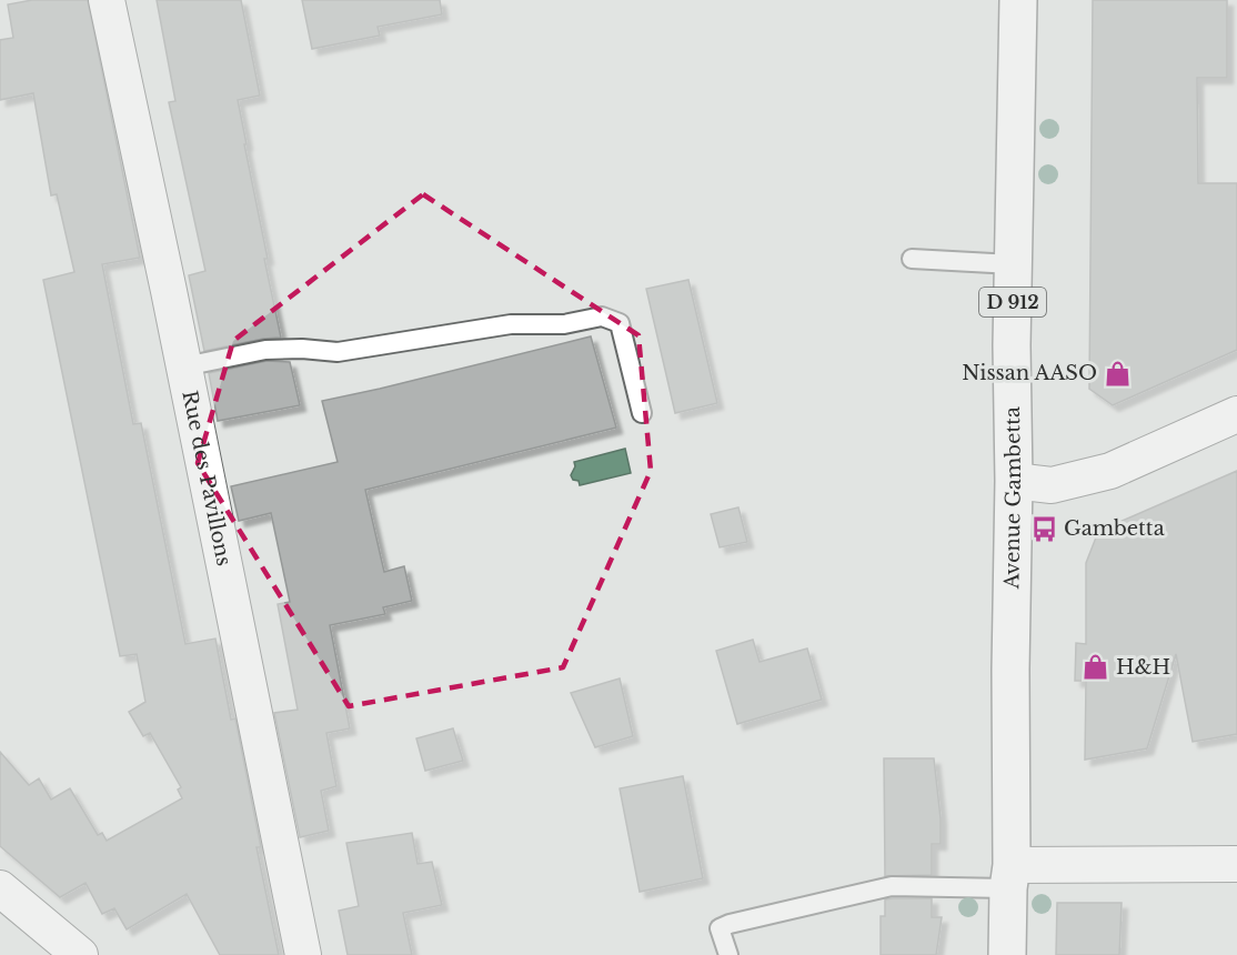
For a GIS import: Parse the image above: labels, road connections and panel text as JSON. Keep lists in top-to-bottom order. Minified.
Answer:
{"streets":{"main road":["D 912","Avenue Gambetta"],"street":["Rue des Pavillons"]},"places":{"shop":["Nissan AASO","H&H"],"bus stop":["Gambetta"]}}
